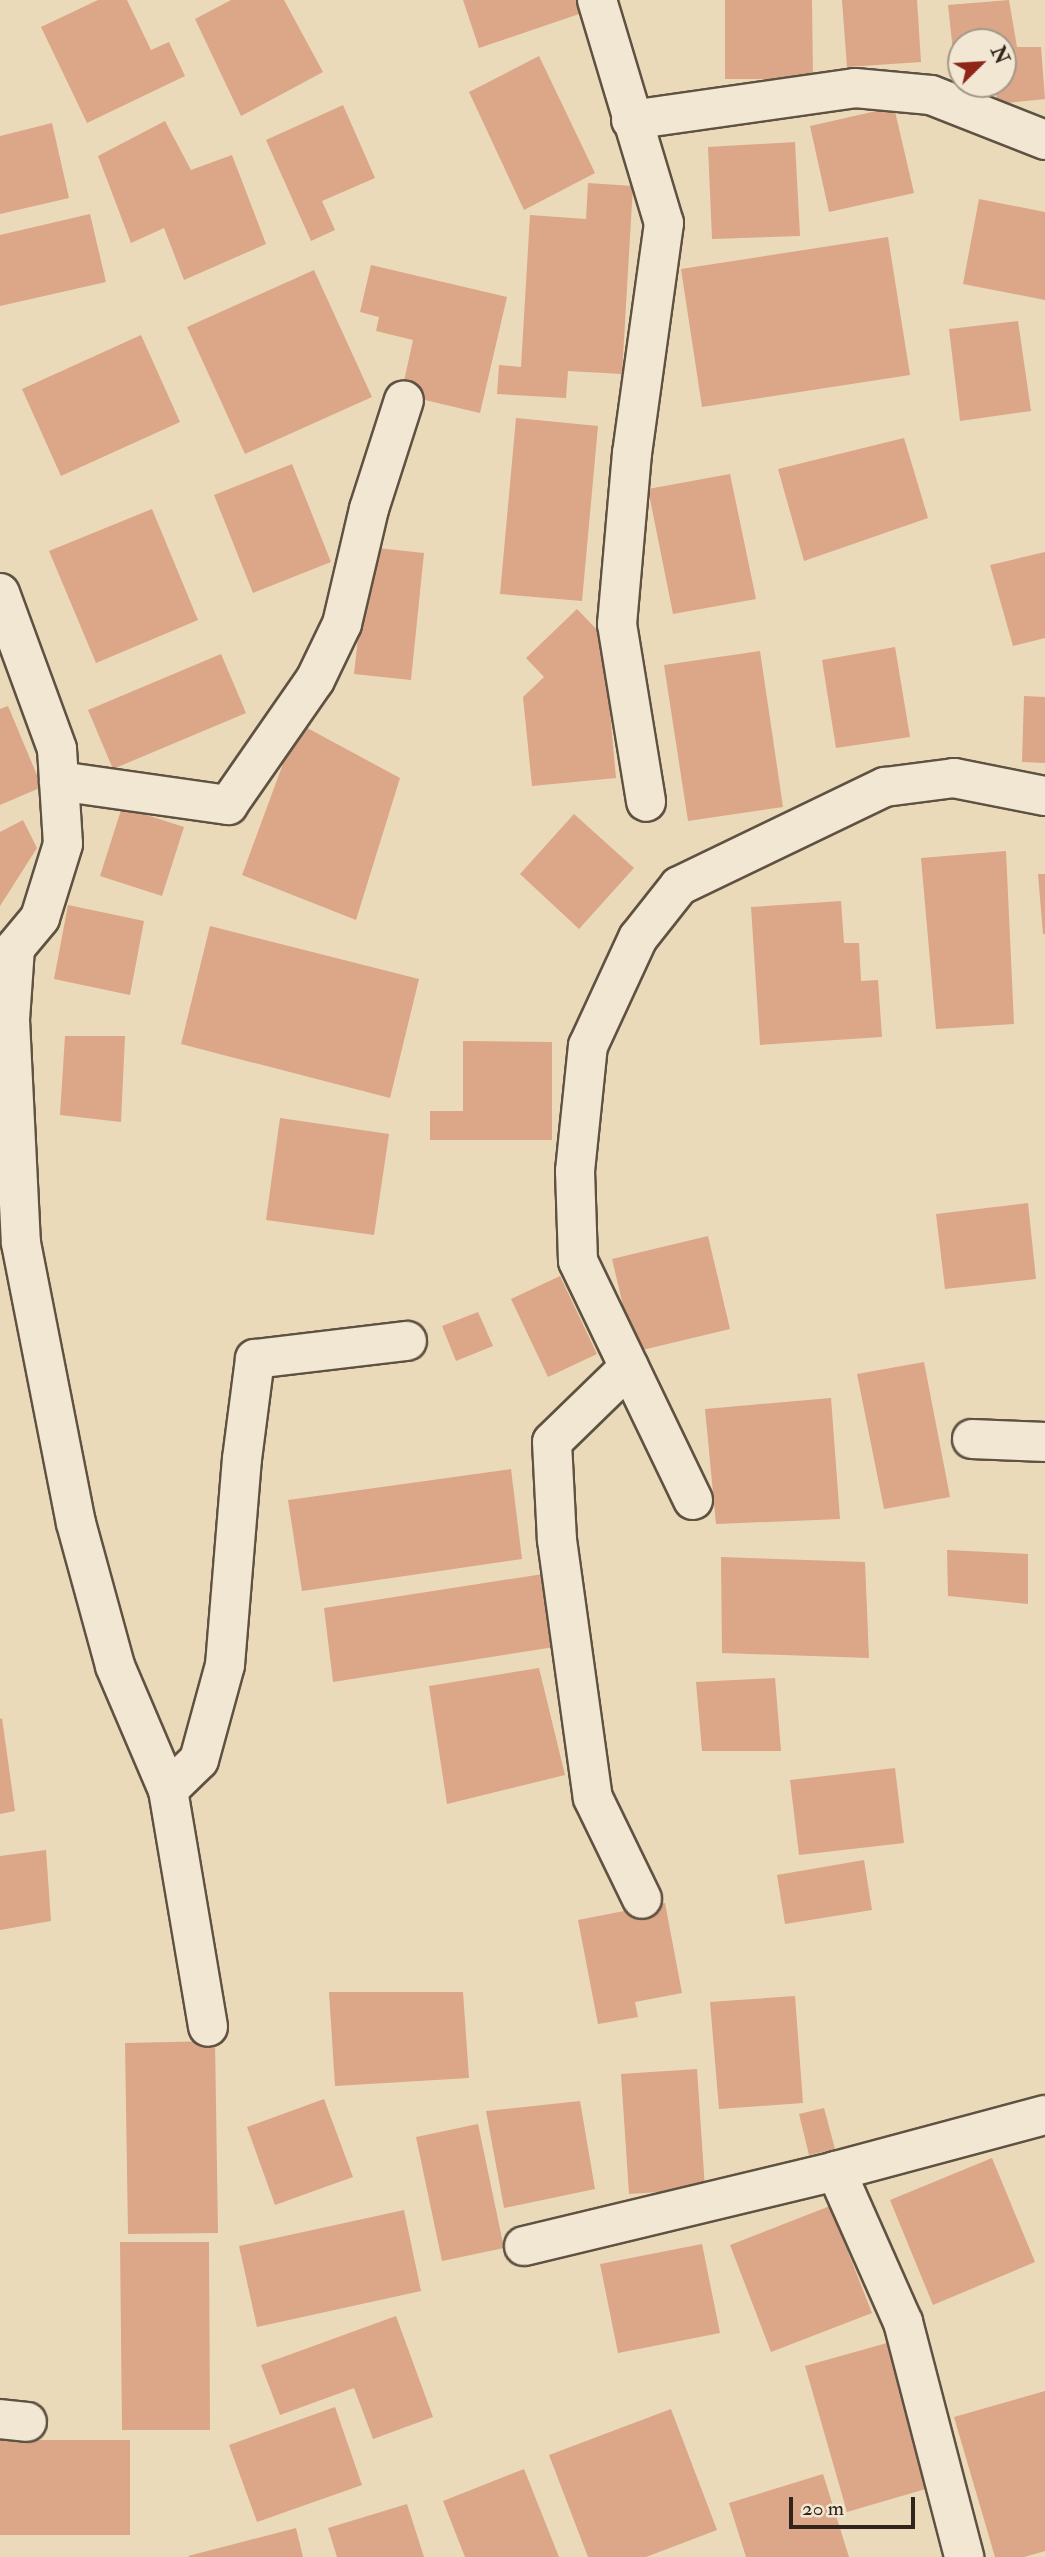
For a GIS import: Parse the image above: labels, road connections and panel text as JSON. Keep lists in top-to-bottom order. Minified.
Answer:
{"scale_bar":"20 m","north":"top right"}
